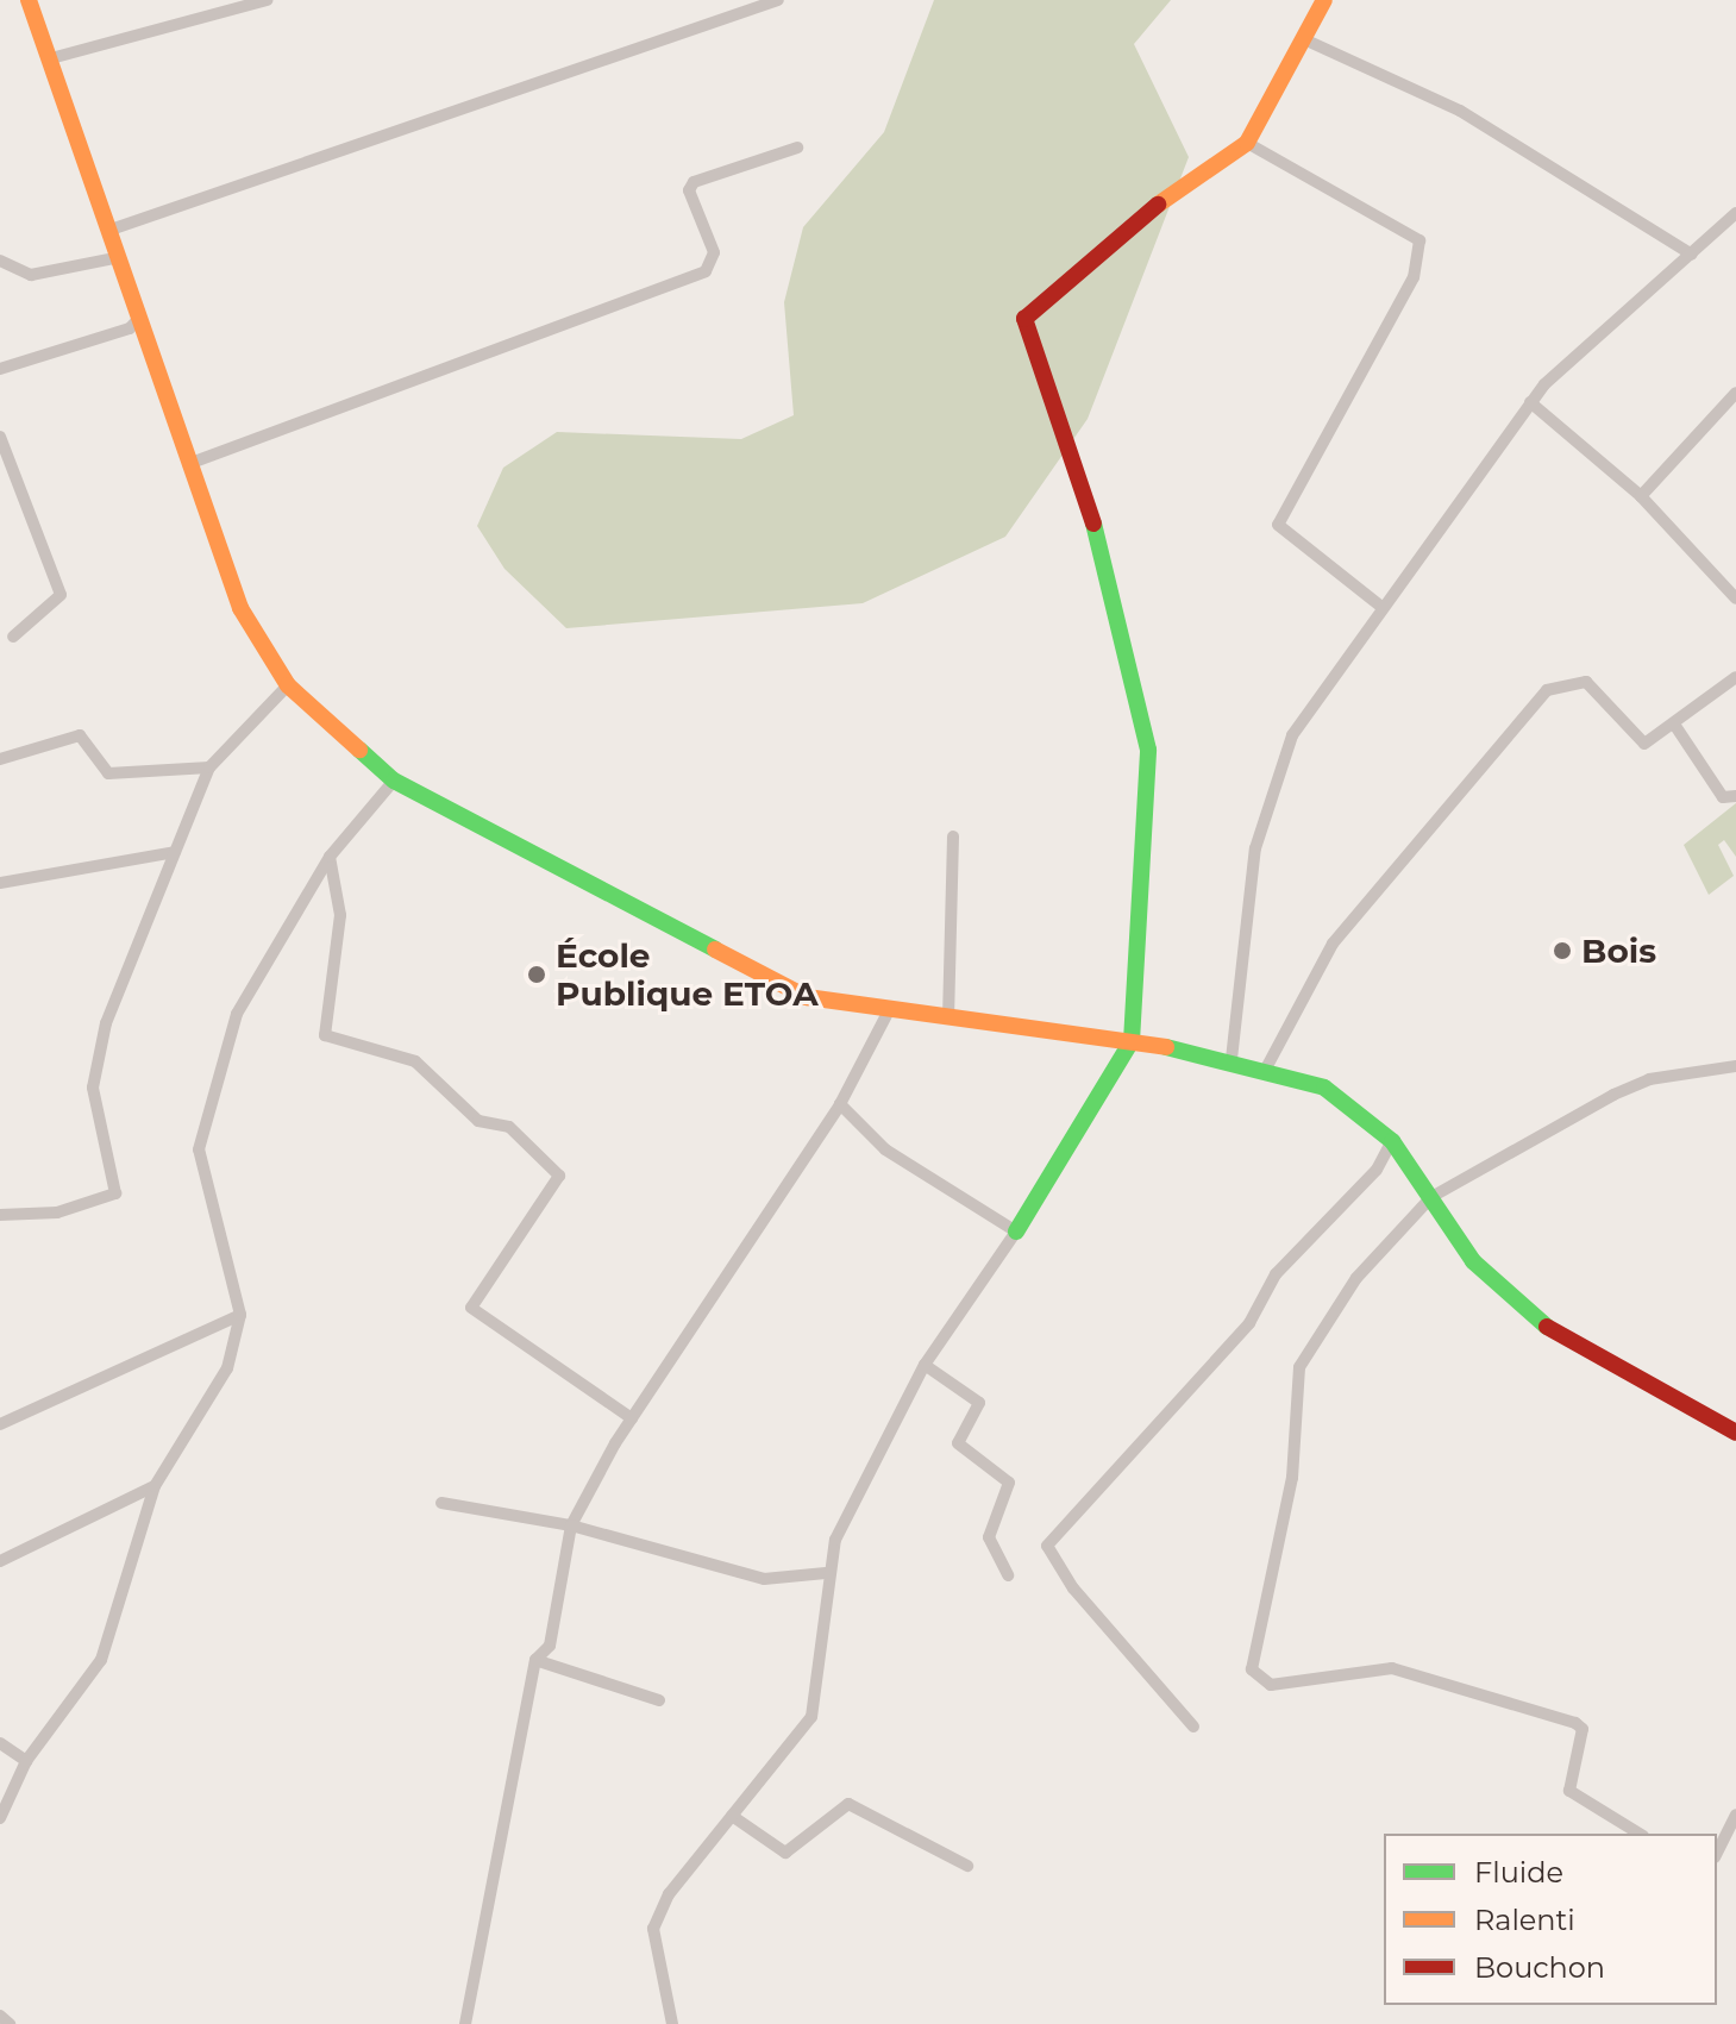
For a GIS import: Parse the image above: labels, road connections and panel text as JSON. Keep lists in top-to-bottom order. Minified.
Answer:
{"places":["Bois","École Publique ETOA"],"legend":["Fluide","Ralenti","Bouchon"]}
